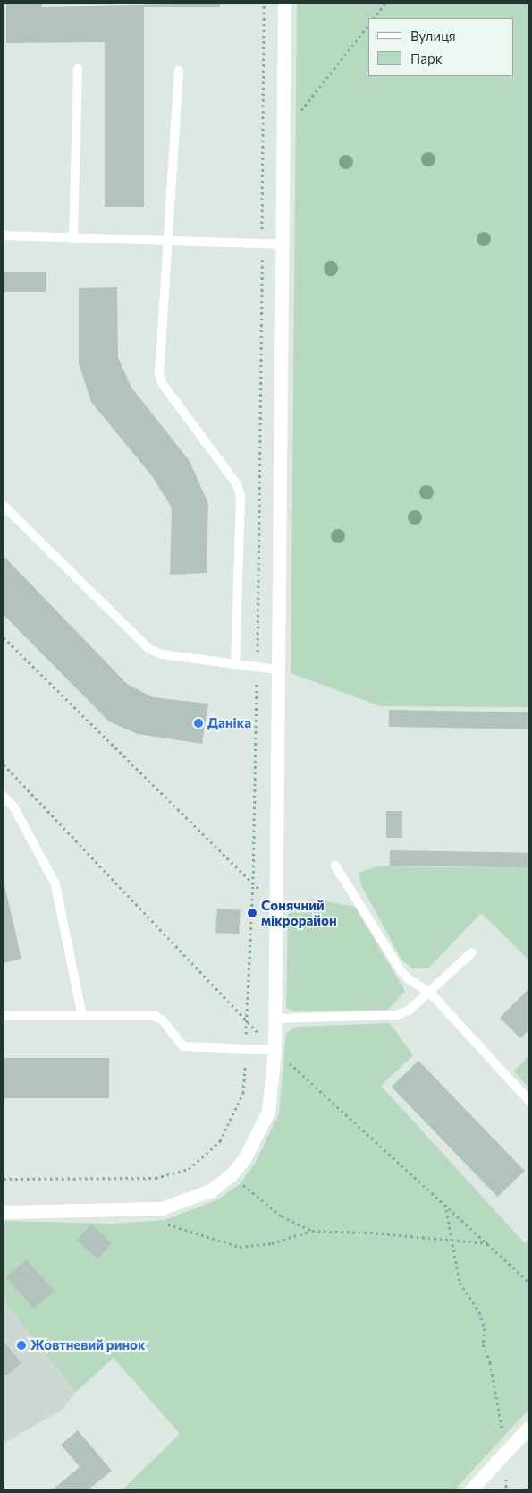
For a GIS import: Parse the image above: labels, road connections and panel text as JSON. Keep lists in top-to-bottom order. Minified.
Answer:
{"places":["Даніка","Сонячний мікрорайон","Жовтневий ринок"],"legend":["Вулиця","Парк"]}
